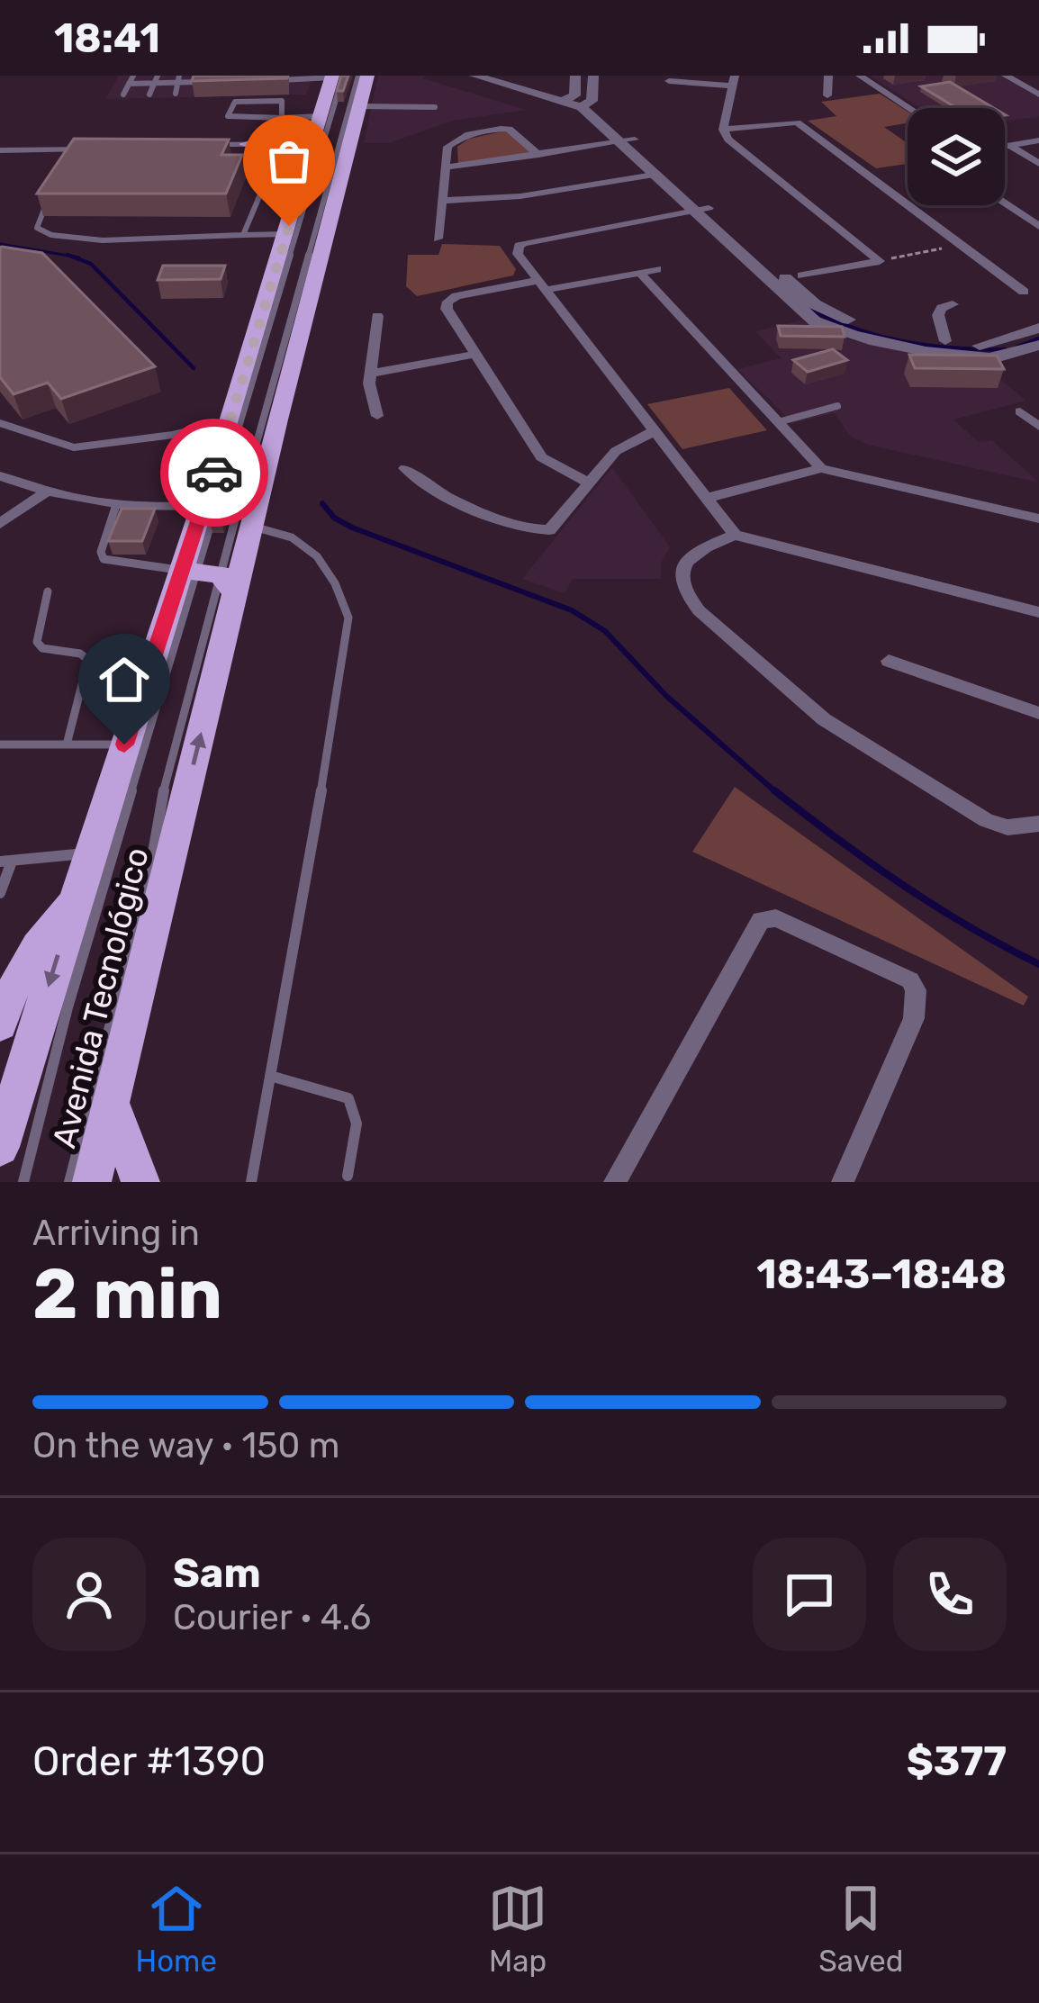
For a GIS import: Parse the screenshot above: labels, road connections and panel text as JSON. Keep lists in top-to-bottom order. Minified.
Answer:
{"streets":{"main road":["Avenida Tecnológico"]},"page":{"status":"18:41","heading":["2 min","Arriving in","18:43–18:48"],"panel":["Sam","Courier · 4.6","Order #1390","$377"],"bar":"On the way · 150 m","tabs":["Home","Map","Saved"]}}
